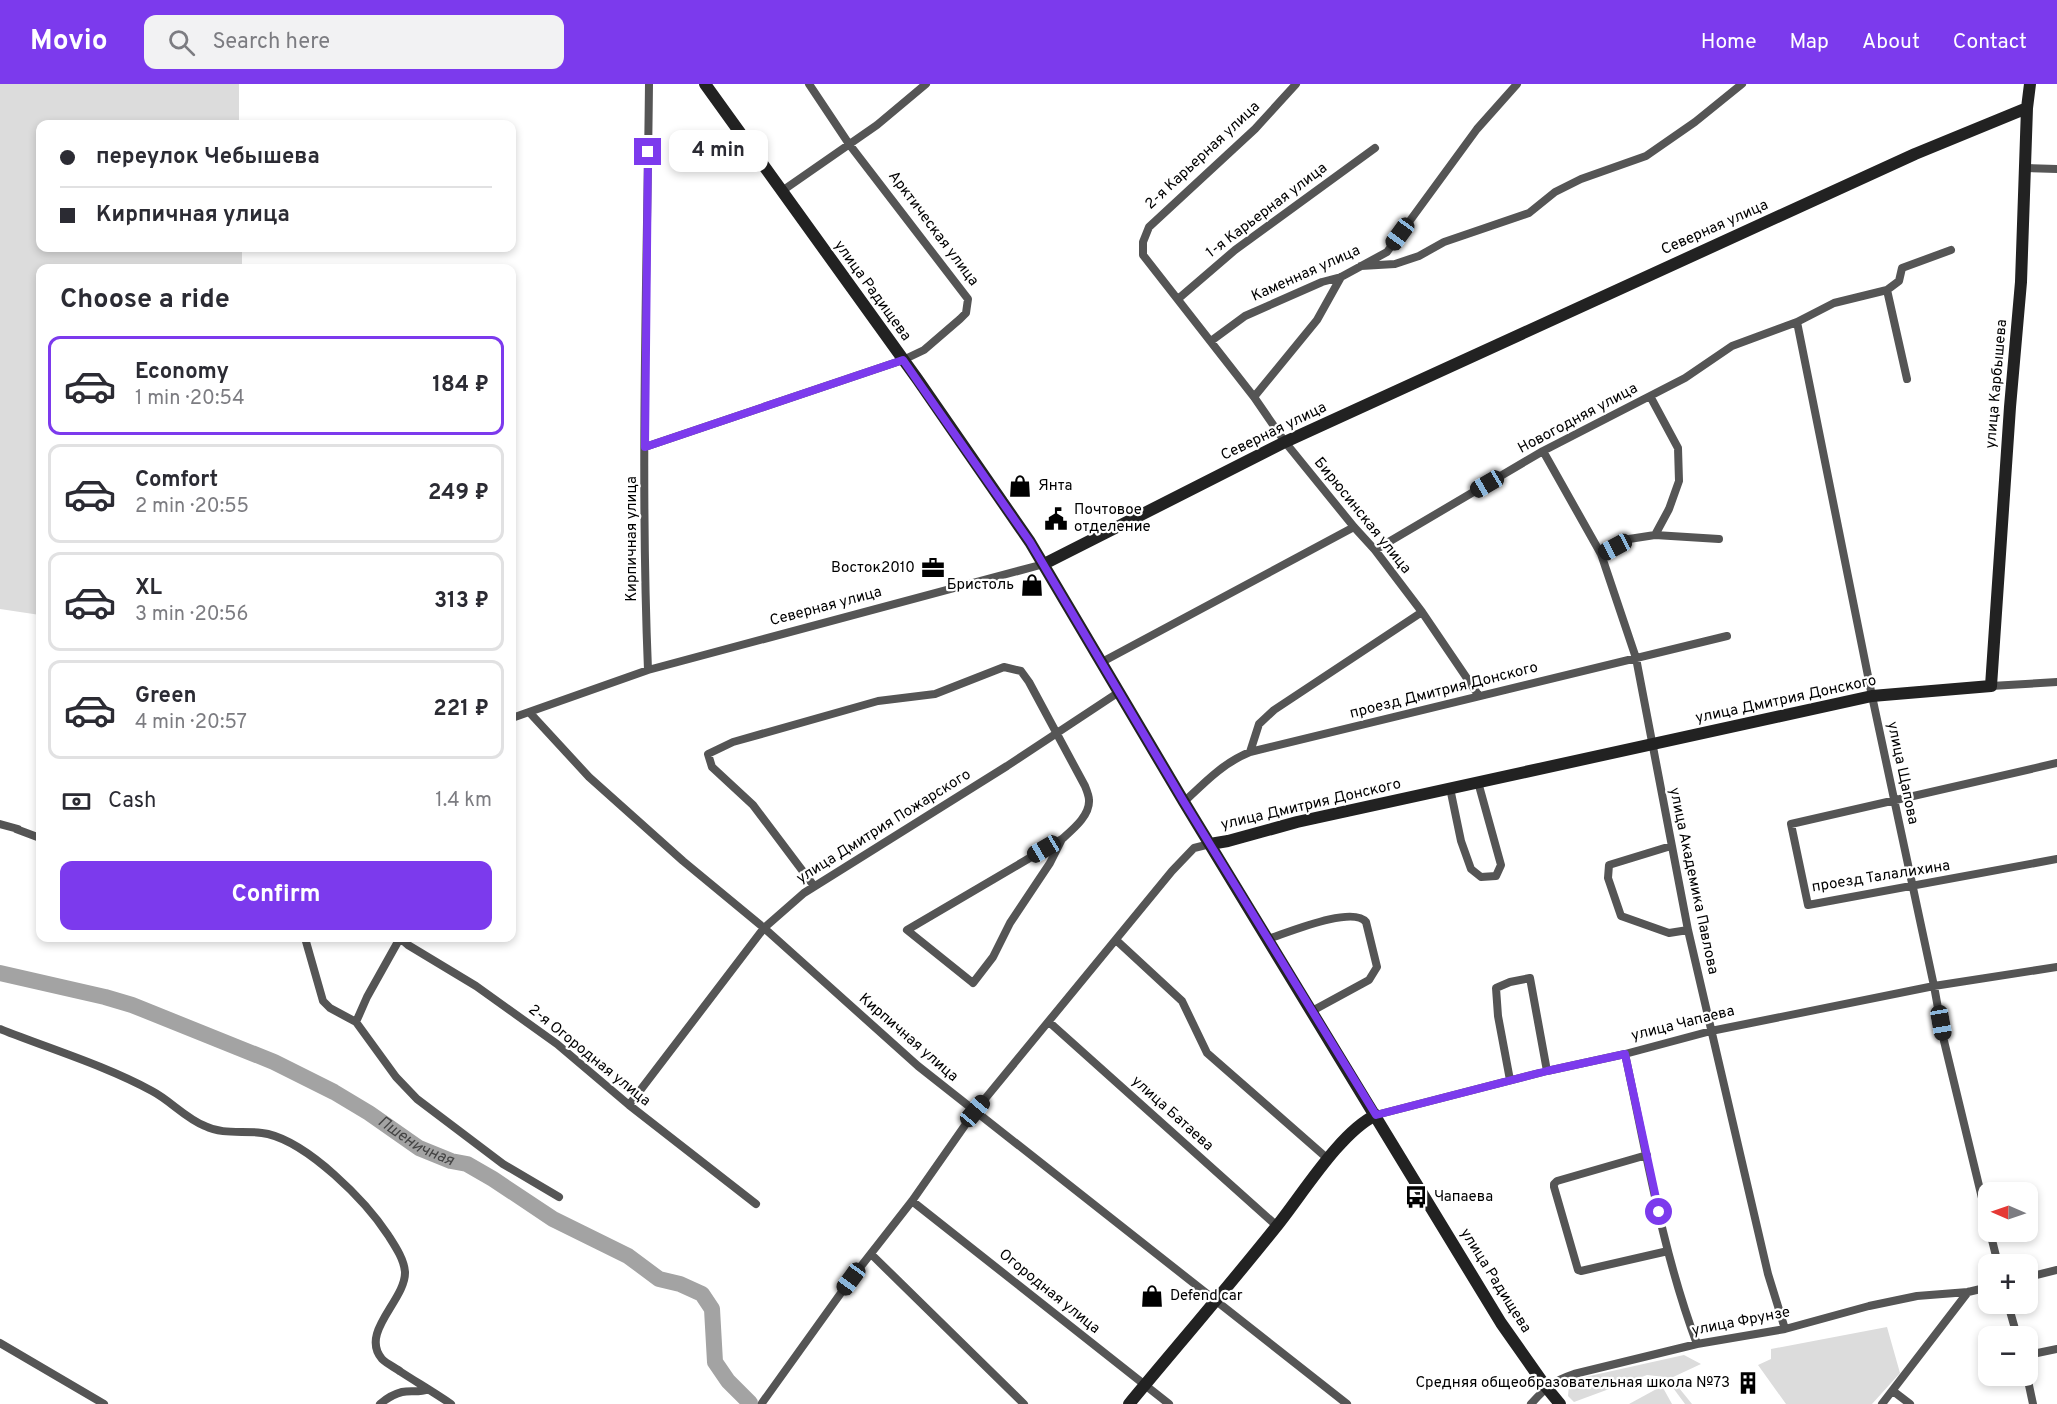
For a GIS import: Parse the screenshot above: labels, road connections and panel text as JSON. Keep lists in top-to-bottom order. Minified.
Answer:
{"streets":{"main road":["Северная улица","улица Радищева","улица Карбышева","улица Дмитрия Донского","улица Чапаева"],"street":["2-я Карьерная улица","1-я Карьерная улица","Арктическая улица","Каменная улица","Новогодняя улица","Бирюсинская улица","Кирпичная улица","проезд Дмитрия Донского","улица Щапова","улица Дмитрия Пожарского","проезд Талалихина","улица Академика Павлова","2-я Огородная улица","улица Батаева","Огородная улица","улица Фрунзе"]},"crossings":[["2-я Карьерная улица","Бирюсинская улица"],["1-я Карьерная улица","Бирюсинская улица"],["Северная улица","улица Радищева"],["Северная улица","улица Карбышева"],["Северная улица","Бирюсинская улица"],["Северная улица","Кирпичная улица"],["Арктическая улица","улица Радищева"],["Арктическая улица","Кирпичная улица"],["Каменная улица","Бирюсинская улица"],["улица Радищева","проезд Дмитрия Донского"],["улица Радищева","улица Дмитрия Донского"],["улица Радищева","улица Дмитрия Пожарского"],["улица Радищева","улица Чапаева"],["улица Радищева","улица Фрунзе"],["улица Карбышева","улица Дмитрия Донского"],["Новогодняя улица","Бирюсинская улица"],["Новогодняя улица","улица Щапова"],["Новогодняя улица","улица Академика Павлова"],["Бирюсинская улица","проезд Дмитрия Донского"],["Кирпичная улица","улица Дмитрия Донского"],["Кирпичная улица","улица Дмитрия Пожарского"],["Кирпичная улица","улица Чапаева"],["проезд Дмитрия Донского","улица Академика Павлова"],["улица Дмитрия Донского","улица Щапова"],["улица Дмитрия Донского","улица Академика Павлова"],["улица Дмитрия Донского","улица Батаева"],["улица Дмитрия Донского","Огородная улица"],["улица Щапова","проезд Талалихина"],["улица Щапова","улица Чапаева"],["улица Дмитрия Пожарского","2-я Огородная улица"],["улица Академика Павлова","улица Чапаева"],["улица Академика Павлова","улица Фрунзе"],["улица Чапаева","улица Батаева"],["улица Чапаева","Огородная улица"]],"water":["Пшеничная"],"places":{"shop":["Янта","Бристоль","Defend car"],"public building":["Почтовое отделение"],"office":["Восток2010"],"bus stop":["Чапаева"],"building":["Средняя общеобразовательная школа №73"]},"north":"left","page":{"header":"Movio","search":"Search here","nav":["Home","Map","About","Contact"],"banner":["переулок Чебышева","Кирпичная улица"],"bubble":"4 min","heading":"Choose a ride","list":[{"name":"Economy","note":"1 min · 20:54","value":"184 ₽"},{"name":"Comfort","note":"2 min · 20:55","value":"249 ₽"},{"name":"XL","note":"3 min · 20:56","value":"313 ₽"},{"name":"Green","note":"4 min · 20:57","value":"221 ₽"}],"pay":["Cash","1.4 km"],"buttons":"Confirm","map_buttons":["+","−"]}}
